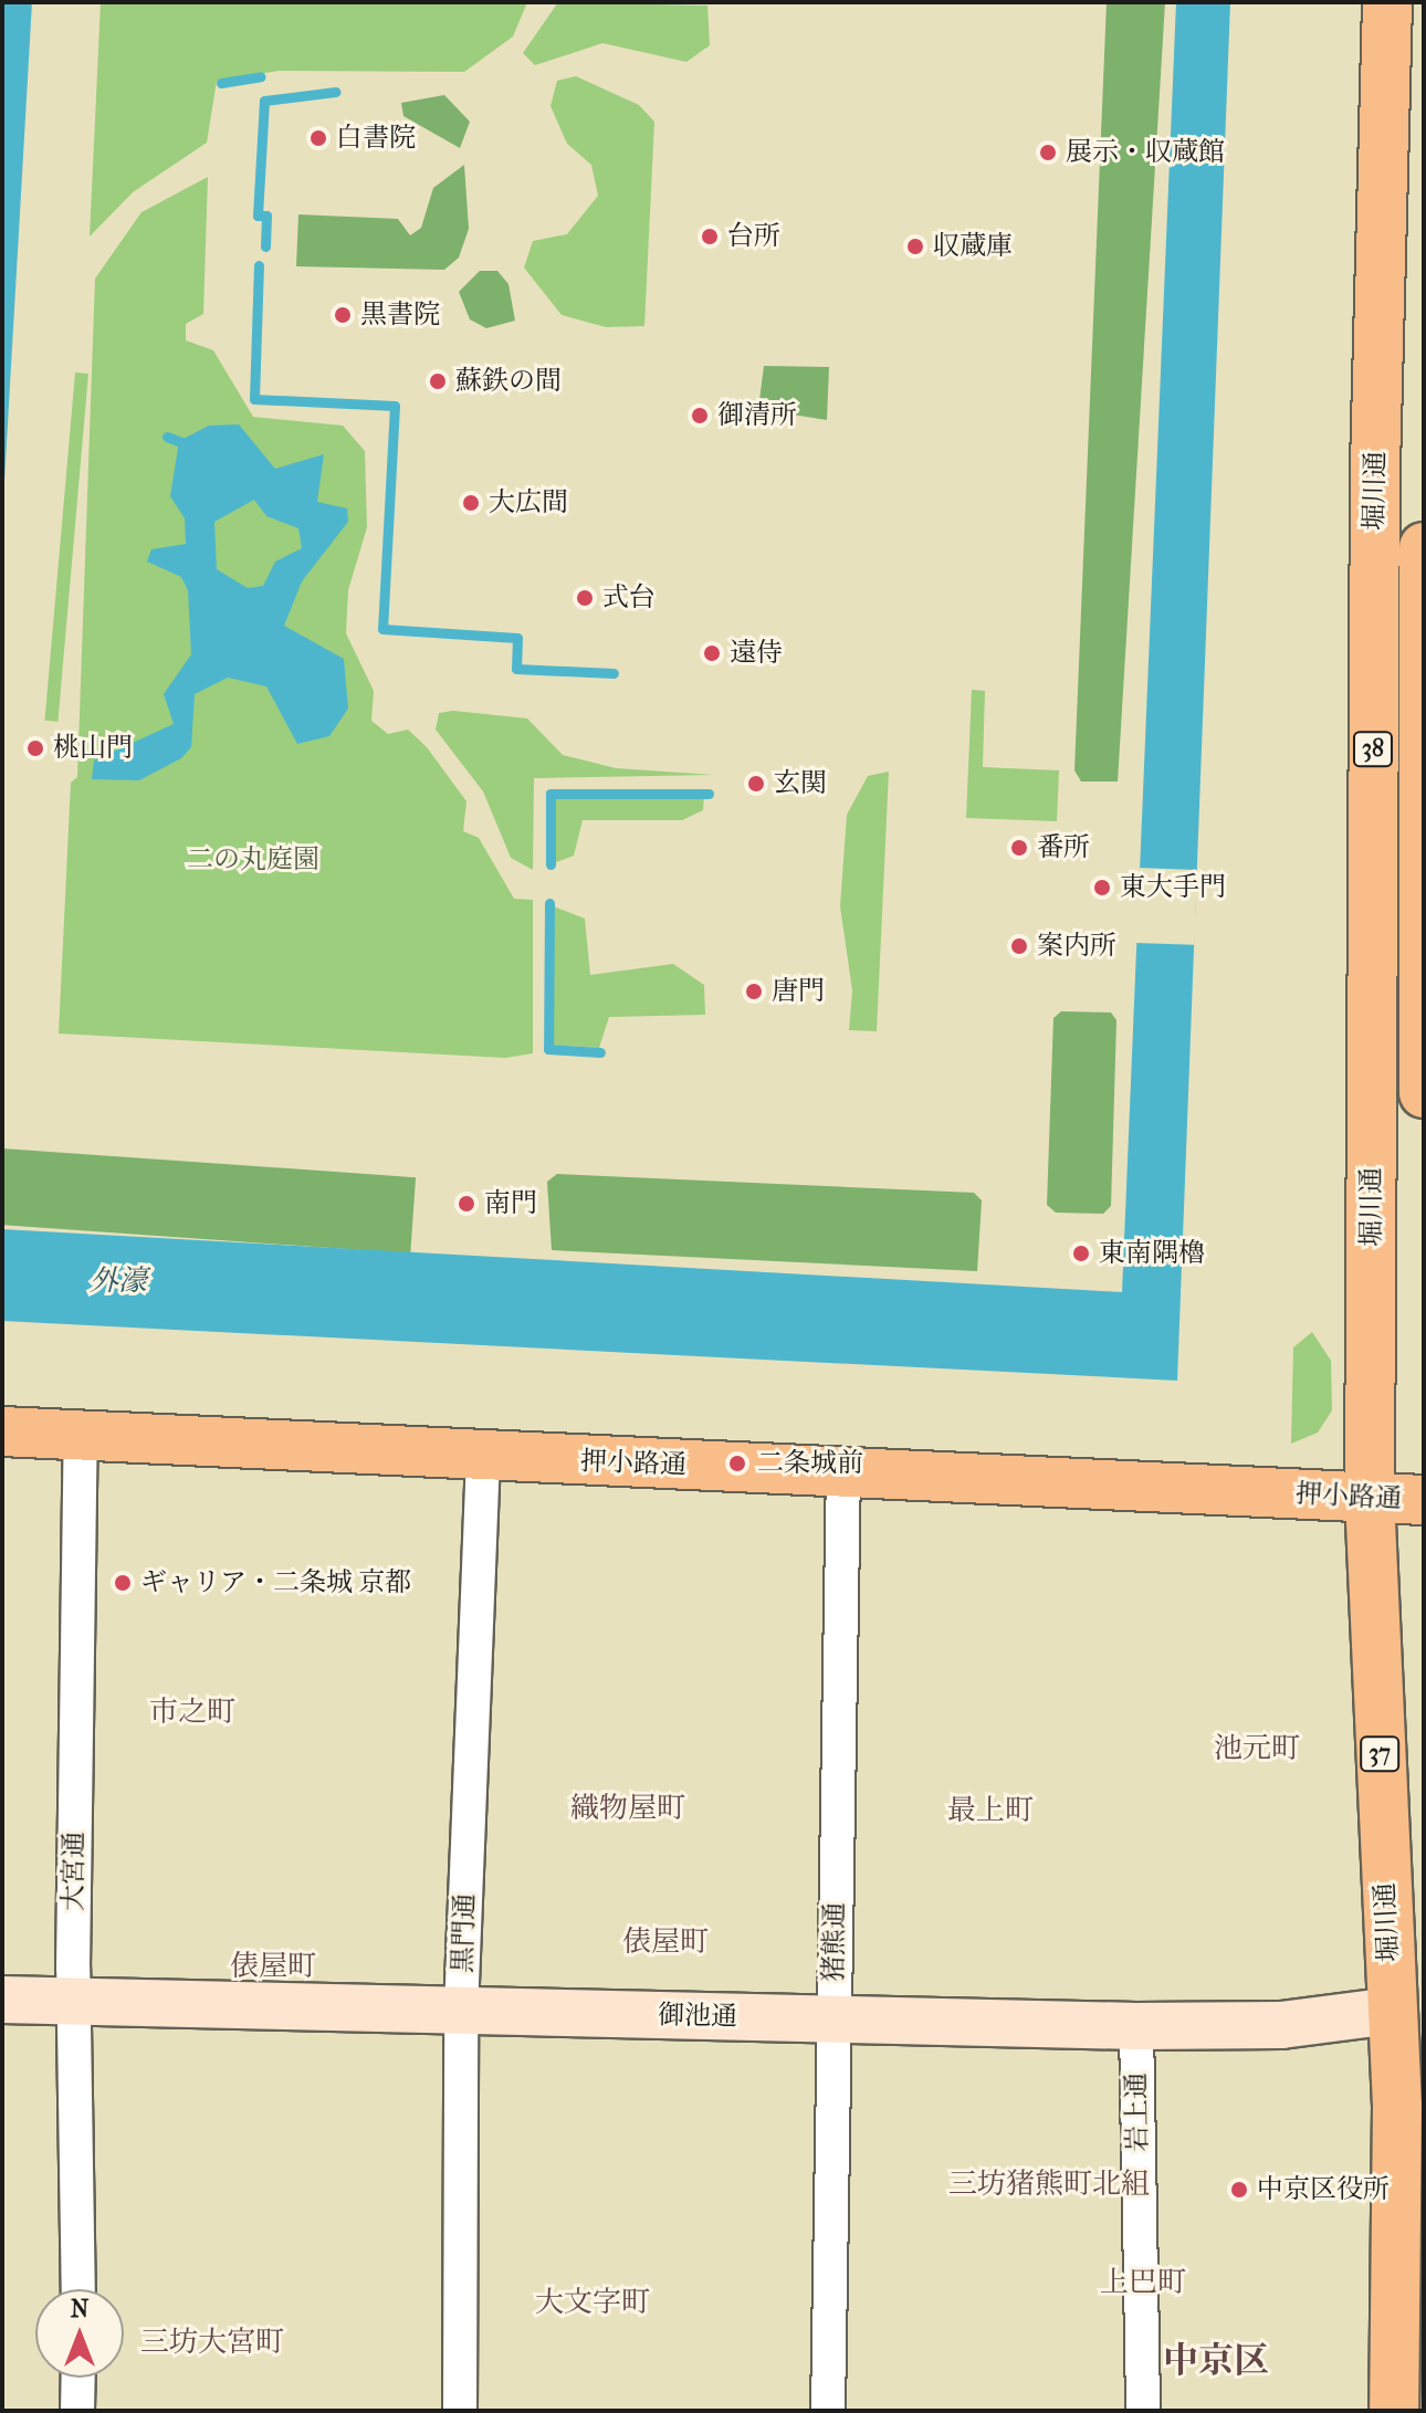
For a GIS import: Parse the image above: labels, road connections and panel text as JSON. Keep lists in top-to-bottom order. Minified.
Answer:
{"streets":{"main road":["堀川通","38","押小路通","37"],"street":["大宮通","黒門通","猪熊通","御池通","岩上通"]},"crossings":[["堀川通","押小路通"],["堀川通","御池通"],["押小路通","大宮通"],["押小路通","黒門通"],["押小路通","猪熊通"],["大宮通","御池通"],["黒門通","御池通"],["猪熊通","御池通"],["御池通","岩上通"]],"districts":["市之町","池元町","織物屋町","最上町","俵屋町","俵屋町","三坊猪熊町北組","上巴町","大文字町","三坊大宮町","中京区"],"water":["外濠"],"parks":["二の丸庭園"],"places":["白書院","展示・収蔵館","台所","収蔵庫","黒書院","蘇鉄の間","御清所","大広間","式台","遠侍","桃山門","玄関","番所","東大手門","案内所","唐門","南門","東南隅櫓","二条城前","ギャリア・二条城 京都","中京区役所"],"north":"top"}
